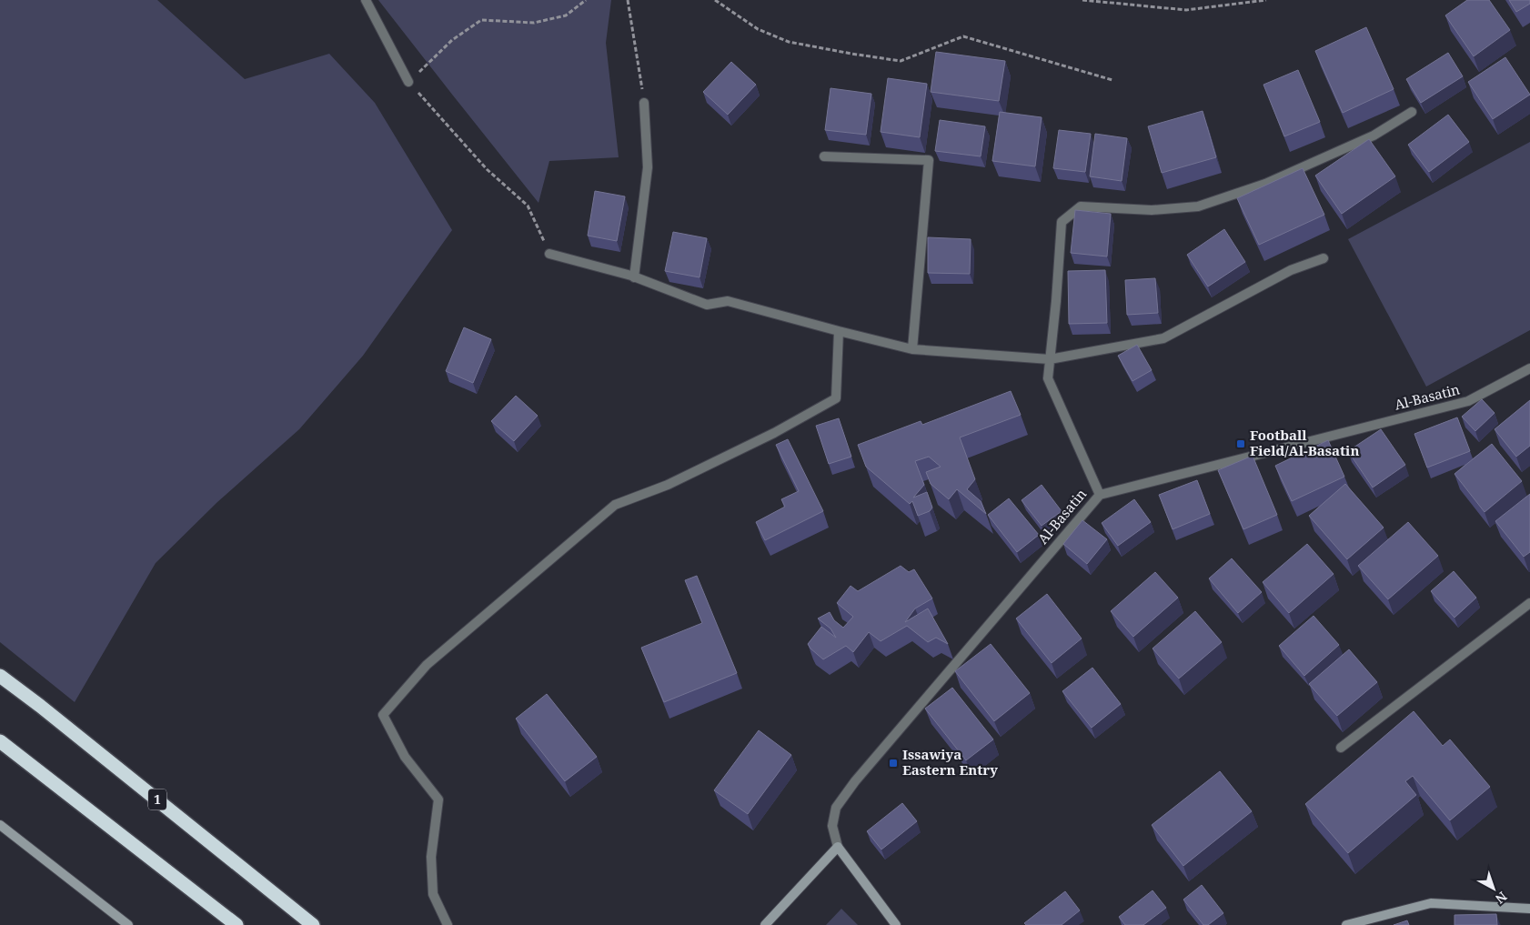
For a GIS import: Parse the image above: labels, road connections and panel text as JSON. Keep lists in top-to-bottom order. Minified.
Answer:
{"streets":{"highway":["1"],"street":["Al-Basatin"]},"places":{"transit":["Football Field/Al-Basatin","Issawiya Eastern Entry"]},"north":"bottom right"}
